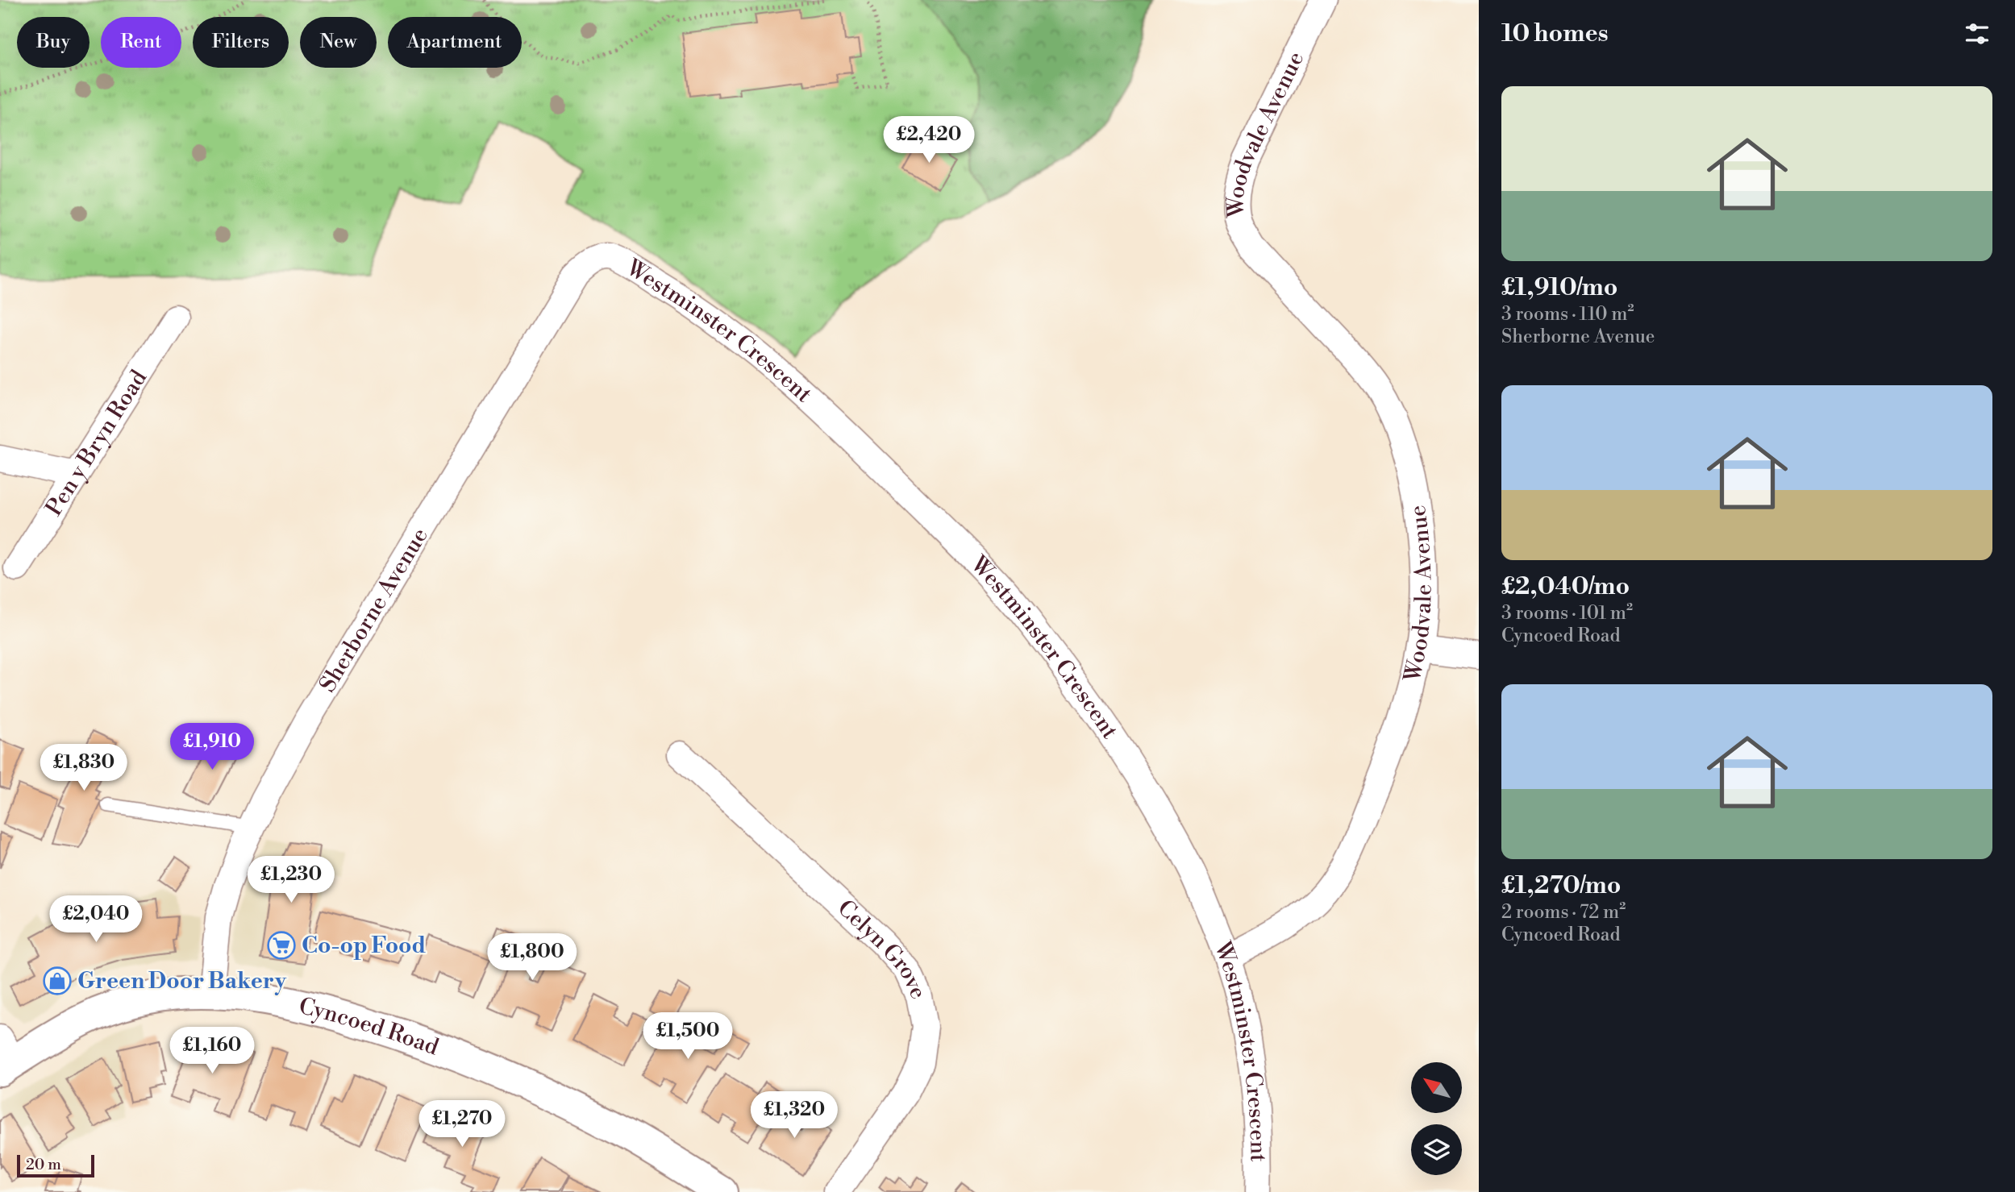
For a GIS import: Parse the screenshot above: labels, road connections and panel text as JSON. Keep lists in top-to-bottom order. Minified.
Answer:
{"streets":{"street":["Woodvale Avenue","Westminster Crescent","Pen y Bryn Road","Sherborne Avenue","Celyn Grove","Cyncoed Road"]},"crossings":[["Woodvale Avenue","Westminster Crescent"],["Westminster Crescent","Sherborne Avenue"],["Sherborne Avenue","Cyncoed Road"]],"places":{"supermarket":["Co-op Food"],"shop":["Green Door Bakery"]},"scale_bar":"20 m","north":"top left","page":{"heading":"10 homes","chip":["Buy","Rent","Filters","New","Apartment"],"list":[{"name":"£1,910/mo","note":"3 rooms · 110 m² · Sherborne Avenue"},{"name":"£2,040/mo","note":"3 rooms · 101 m² · Cyncoed Road"},{"name":"£1,270/mo","note":"2 rooms · 72 m² · Cyncoed Road"}],"price":["£2,420","£1,910","£1,830","£1,230","£2,040","£1,800","£1,500","£1,160","£1,320","£1,270"],"scale":"20 m"}}
